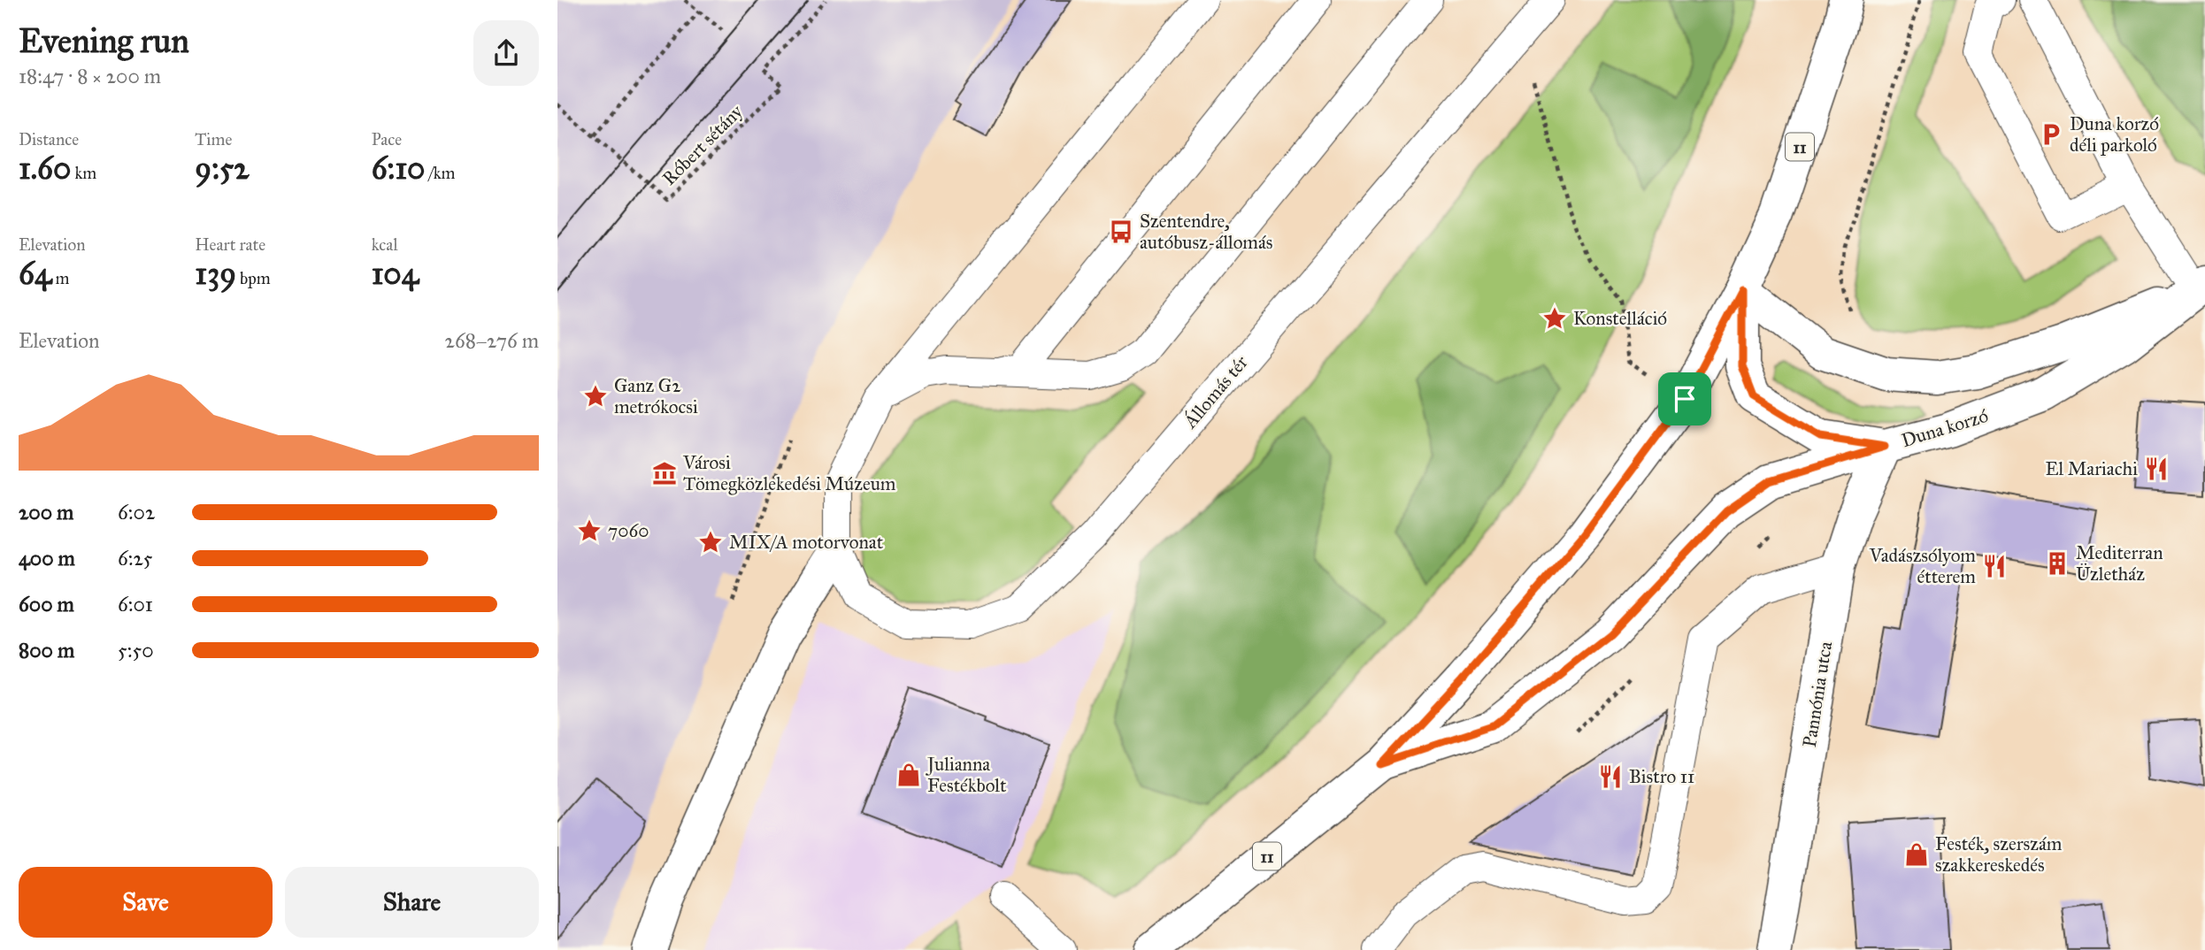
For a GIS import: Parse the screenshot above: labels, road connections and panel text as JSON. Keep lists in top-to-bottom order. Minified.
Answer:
{"streets":{"street":["11","Duna korzó","Pannónia utca"],"lane":["Állomás tér"],"path":["Róbert sétány"]},"crossings":[["11","Duna korzó"],["Duna korzó","Pannónia utca"]],"places":{"parking":["Duna korzó déli parkoló"],"bus stop":["Szentendre, autóbusz-állomás"],"place":["Konstelláció","Ganz G2 metrókocsi","7060","MIX/A motorvonat"],"restaurant":["El Mariachi","Vadászsólyom étterem","Bistro 11"],"museum":["Városi Tömegközlekedési Múzeum"],"building":["Mediterran Üzletház"],"shop":["Julianna Festékbolt","Festék, szerszám szakkereskedés"]},"page":{"heading":["Evening run","18:47 · 8 × 200 m"],"stats":[["Distance","1.60 km"],["Time","9:52"],["Pace","6:10 /km"],["Elevation","64 m"],["Heart rate","139 bpm"],["kcal","104"]],"chart":["Elevation","268–276 m"],"list":[{"name":"200 m","note":"6:02"},{"name":"400 m","note":"6:25"},{"name":"600 m","note":"6:01"},{"name":"800 m","note":"5:50"}],"buttons":["Save","Share"]}}
